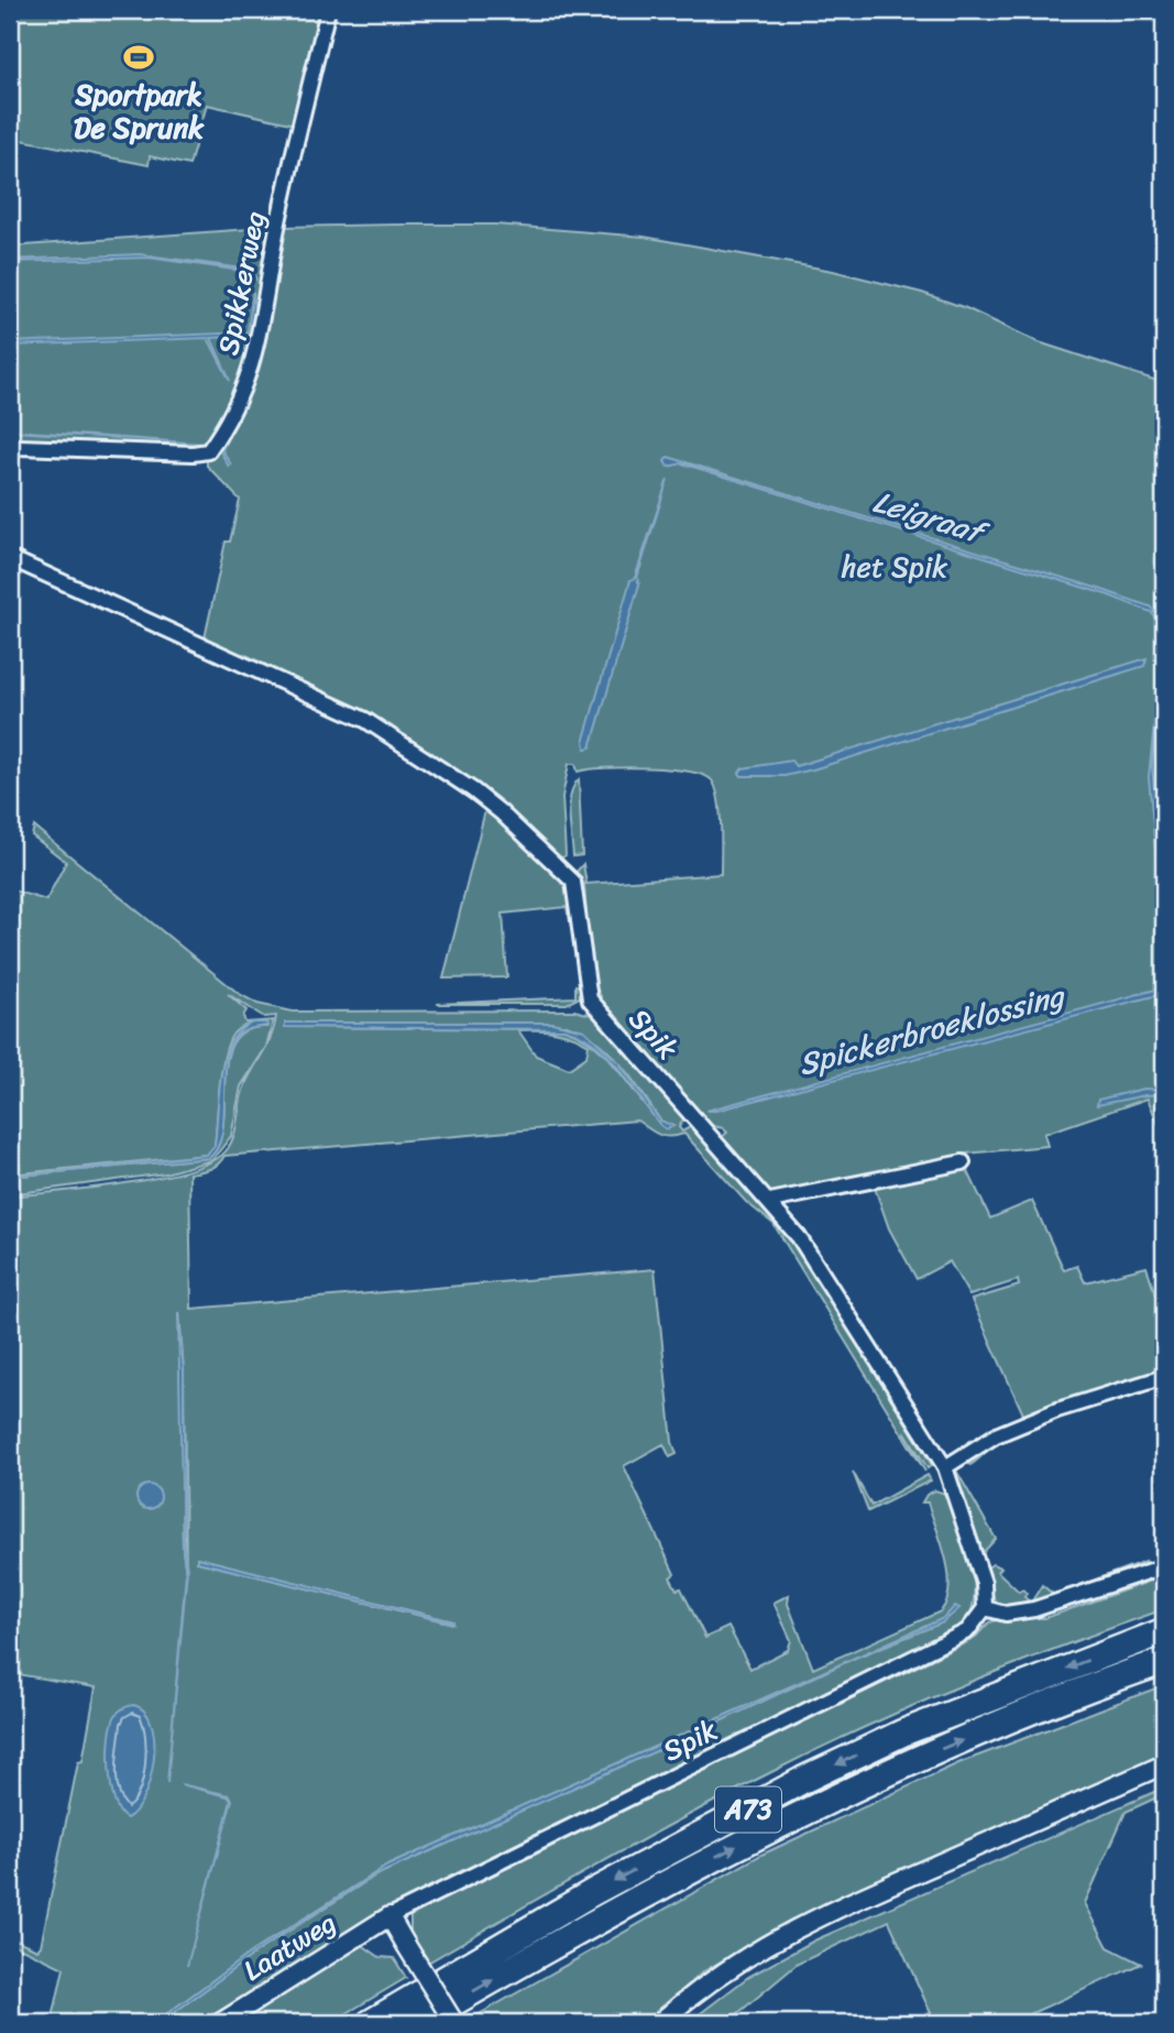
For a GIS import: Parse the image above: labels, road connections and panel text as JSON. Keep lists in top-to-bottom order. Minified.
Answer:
{"streets":{"highway":["A73"],"street":["Spikkerweg","Spik","Laatweg"]},"crossings":[["Spik","Laatweg"]],"water":["Leigraaf","Spickerbroeklossing"],"parks":["het Spik"],"places":{"sports":["Sportpark De Sprunk"]}}
